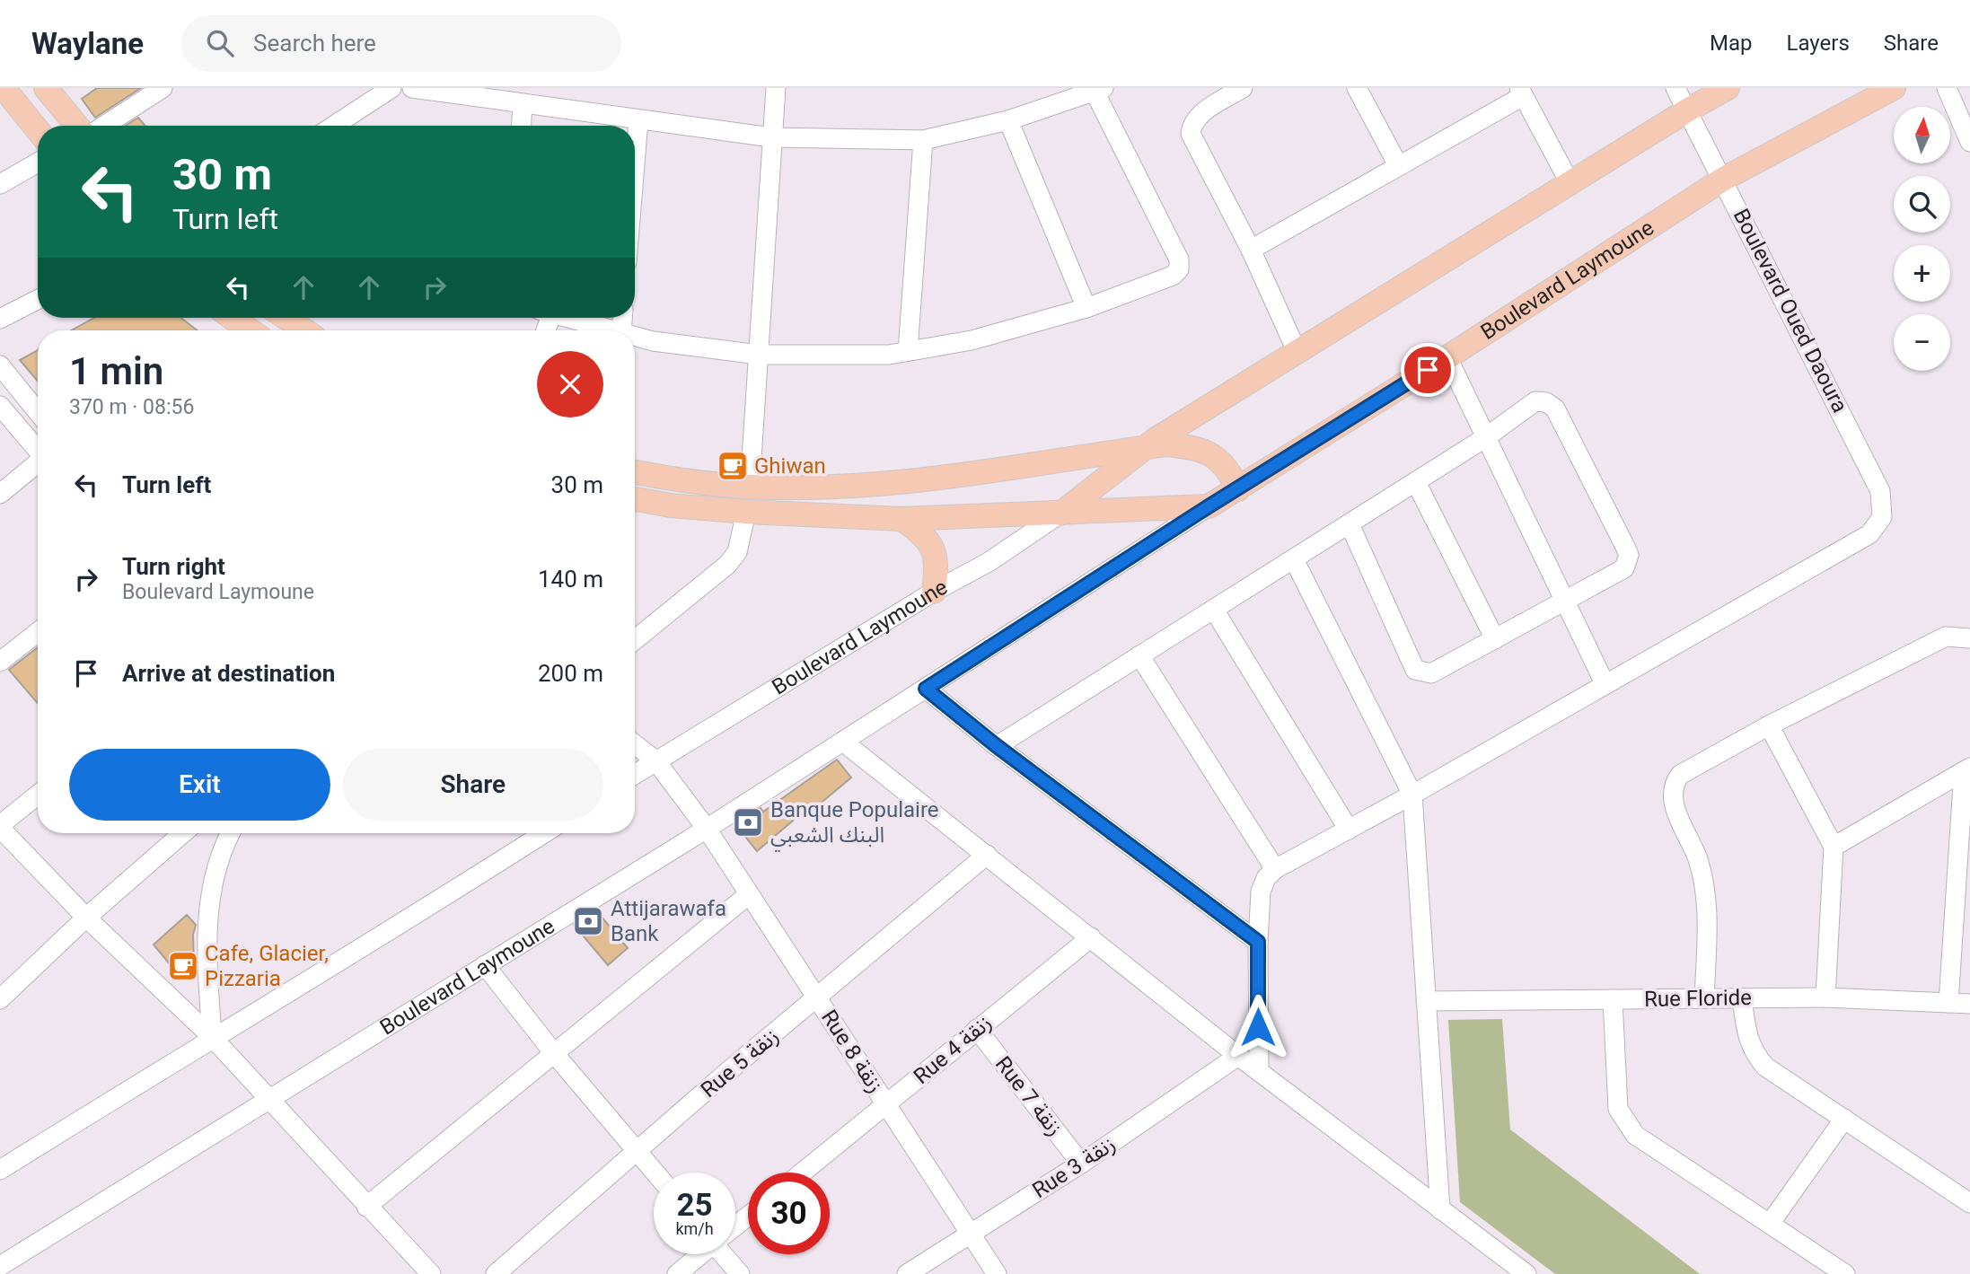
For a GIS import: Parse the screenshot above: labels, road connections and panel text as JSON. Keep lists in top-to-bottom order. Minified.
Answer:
{"streets":{"main road":["Boulevard Laymoune"],"street":["Boulevard Oued Daoura","Rue Floride","Rue 4 زنقة","Rue 8 زنقة","Rue 5 زنقة","Rue 7 زنقة","Rue 3 زنقة"]},"crossings":[["Boulevard Laymoune","Boulevard Oued Daoura"],["Boulevard Laymoune","Rue 8 زنقة"],["Rue 4 زنقة","Rue 8 زنقة"],["Rue 4 زنقة","Rue 7 زنقة"],["Rue 8 زنقة","Rue 5 زنقة"],["Rue 8 زنقة","Rue 3 زنقة"],["Rue 7 زنقة","Rue 3 زنقة"]],"places":{"cafe":["Ghiwan","Cafe, Glacier, Pizzaria"],"bank":["Banque Populaire البنك الشعبي","Attijarawafa Bank"]},"north":"top","page":{"header":"Waylane","search":"Search here","nav":["Map","Layers","Share"],"map_buttons":["+","−"],"turn":["30 m","Turn left"],"heading":["1 min","370 m · 08:56"],"list":[{"name":"Turn left","value":"30 m"},{"name":"Turn right","note":"Boulevard Laymoune","value":"140 m"},{"name":"Arrive at destination","value":"200 m"}],"buttons":["Exit","Share"],"speed":"25 km/h","limit":"30"}}
